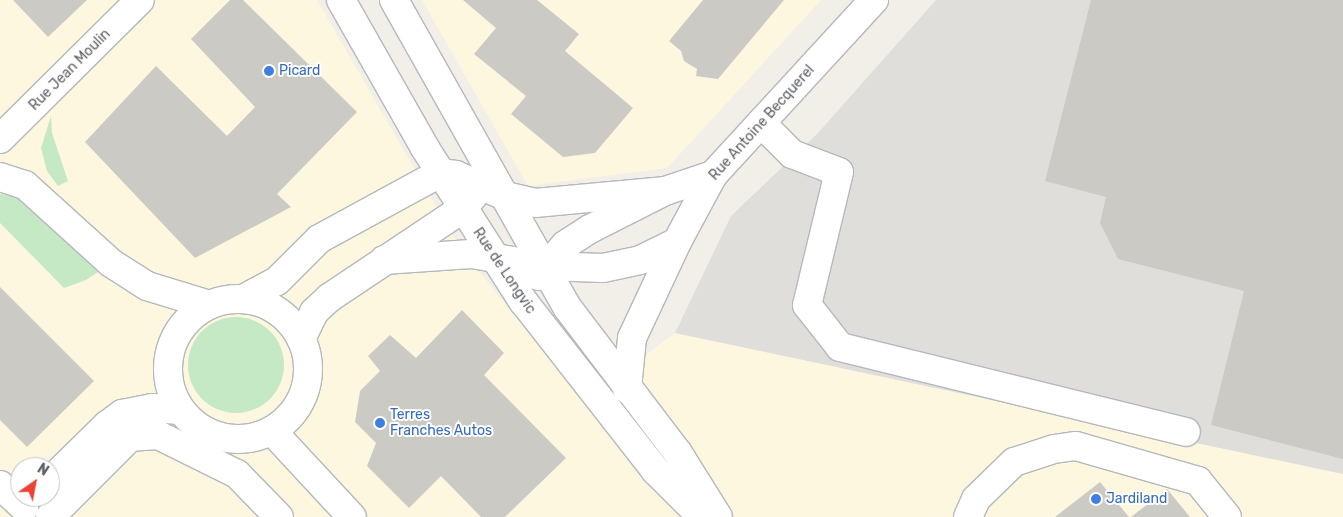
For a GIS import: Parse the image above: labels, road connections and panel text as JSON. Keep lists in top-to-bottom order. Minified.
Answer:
{"streets":{"street":["Rue Jean Moulin","Rue Antoine Becquerel","Rue de Longvic"]},"places":["Picard","Terres Franches Autos","Jardiland"],"north":"top right"}
